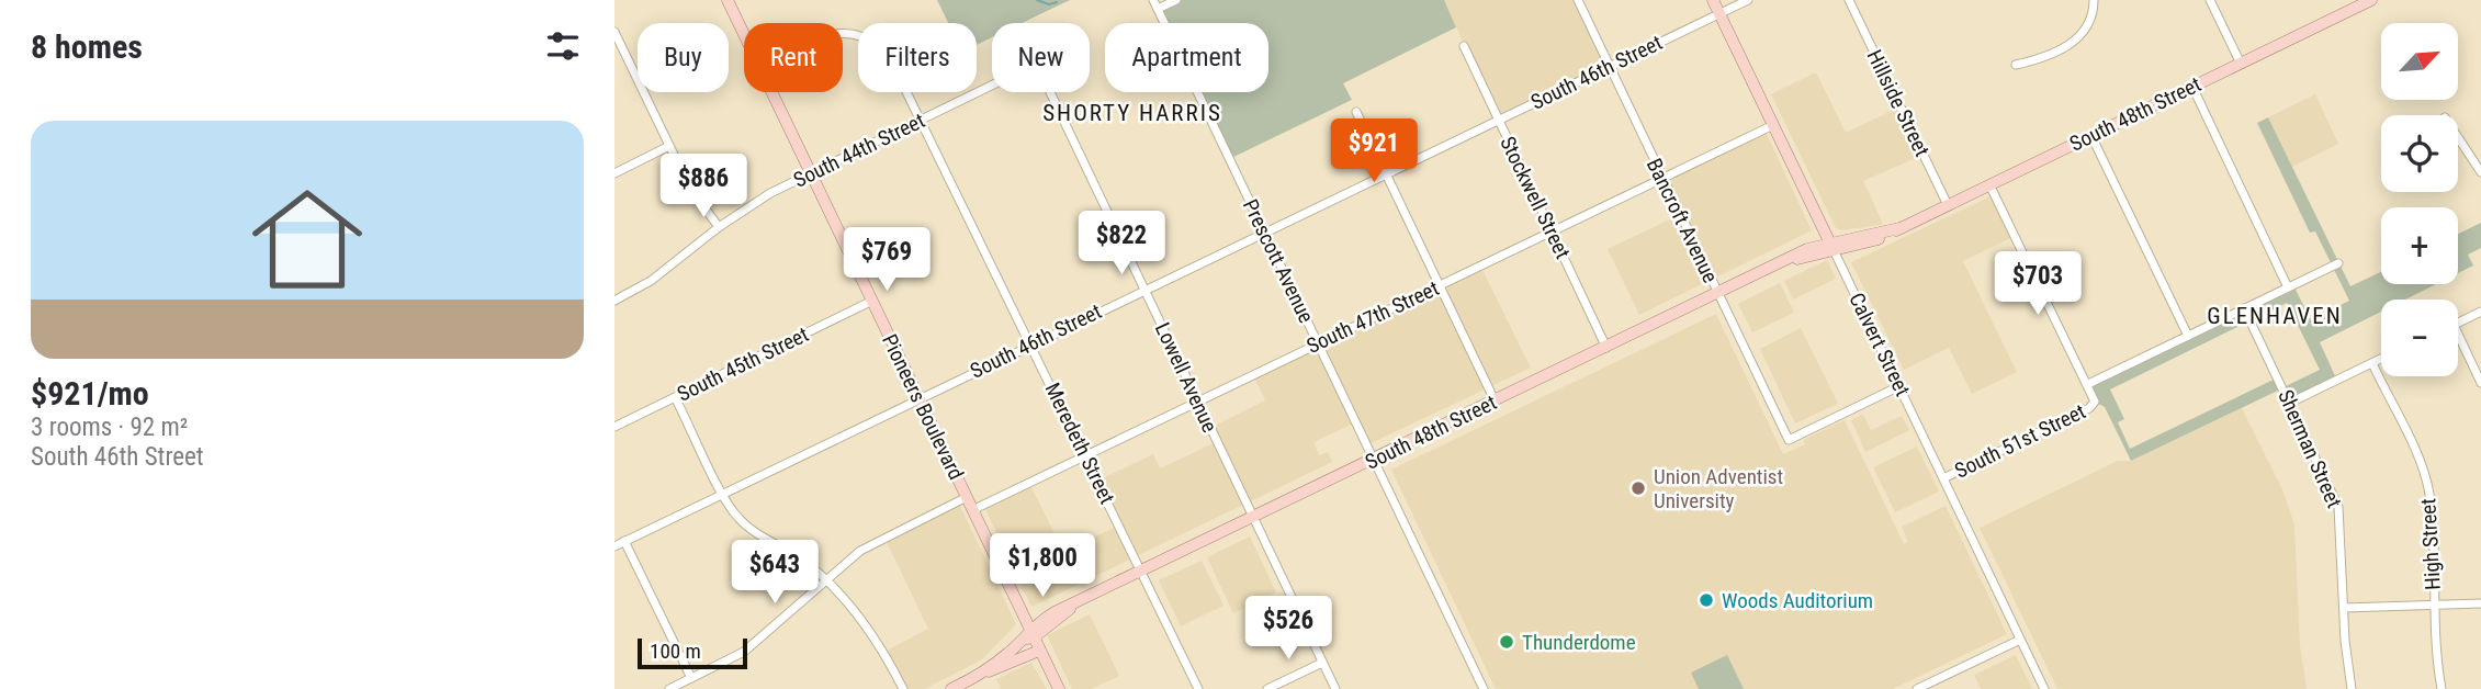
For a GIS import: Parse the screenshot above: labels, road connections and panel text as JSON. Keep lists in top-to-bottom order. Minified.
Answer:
{"streets":{"main road":["South 48th Street","Calvert Street","Pioneers Boulevard"],"street":["South 46th Street","Hillside Street","South 44th Street","Stockwell Street","Bancroft Avenue","Prescott Avenue","South 47th Street","South 45th Street","Lowell Avenue","South 51st Street","Meredeth Street","Sherman Street","High Street"]},"crossings":[["South 46th Street","Stockwell Street"],["South 46th Street","Bancroft Avenue"],["South 46th Street","Prescott Avenue"],["South 46th Street","Calvert Street"],["South 46th Street","Lowell Avenue"],["South 46th Street","Pioneers Boulevard"],["South 46th Street","Meredeth Street"],["Hillside Street","South 48th Street"],["South 48th Street","Stockwell Street"],["South 48th Street","Bancroft Avenue"],["South 48th Street","Prescott Avenue"],["South 48th Street","Calvert Street"],["South 48th Street","Lowell Avenue"],["South 48th Street","Pioneers Boulevard"],["South 48th Street","Meredeth Street"],["South 44th Street","Pioneers Boulevard"],["South 44th Street","Meredeth Street"],["Stockwell Street","South 47th Street"],["Bancroft Avenue","South 47th Street"],["Bancroft Avenue","Calvert Street"],["Prescott Avenue","South 47th Street"],["South 47th Street","Calvert Street"],["South 47th Street","Lowell Avenue"],["South 47th Street","Pioneers Boulevard"],["South 47th Street","Meredeth Street"],["Calvert Street","South 51st Street"],["South 45th Street","Pioneers Boulevard"],["South 51st Street","Sherman Street"]],"districts":["SHORTY HARRIS","GLENHAVEN"],"places":["Union Adventist University","Woods Auditorium","Thunderdome"],"scale_bar":"100 m","north":"top right","page":{"heading":"8 homes","map_buttons":["+","−"],"chip":["Buy","Rent","Filters","New","Apartment"],"list":[{"name":"$921/mo","note":"3 rooms · 92 m² · South 46th Street"}],"price":["$921","$886","$822","$769","$703","$1,800","$643","$526"],"scale":"100 m"}}
